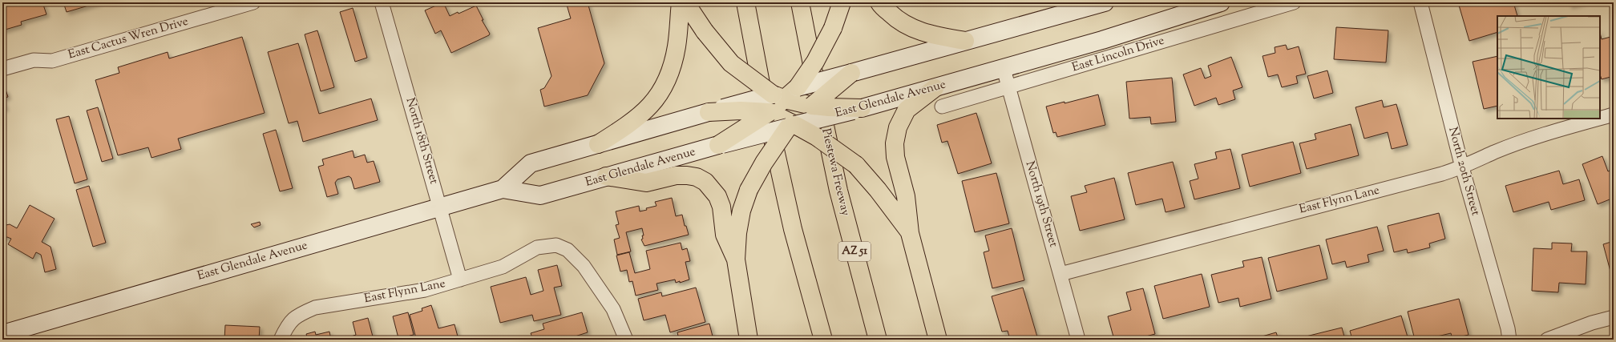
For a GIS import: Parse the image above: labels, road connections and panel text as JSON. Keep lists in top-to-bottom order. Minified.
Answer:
{"streets":{"highway":["Piestewa Freeway","AZ 51"],"main road":["East Glendale Avenue"],"street":["East Cactus Wren Drive","East Lincoln Drive","North 18th Street","North 20th Street","East Flynn Lane","North 19th Street"]},"crossings":[["East Lincoln Drive","North 19th Street"],["East Glendale Avenue","North 18th Street"],["East Glendale Avenue","North 19th Street"],["North 18th Street","East Flynn Lane"],["North 20th Street","East Flynn Lane"],["East Flynn Lane","North 19th Street"]]}
